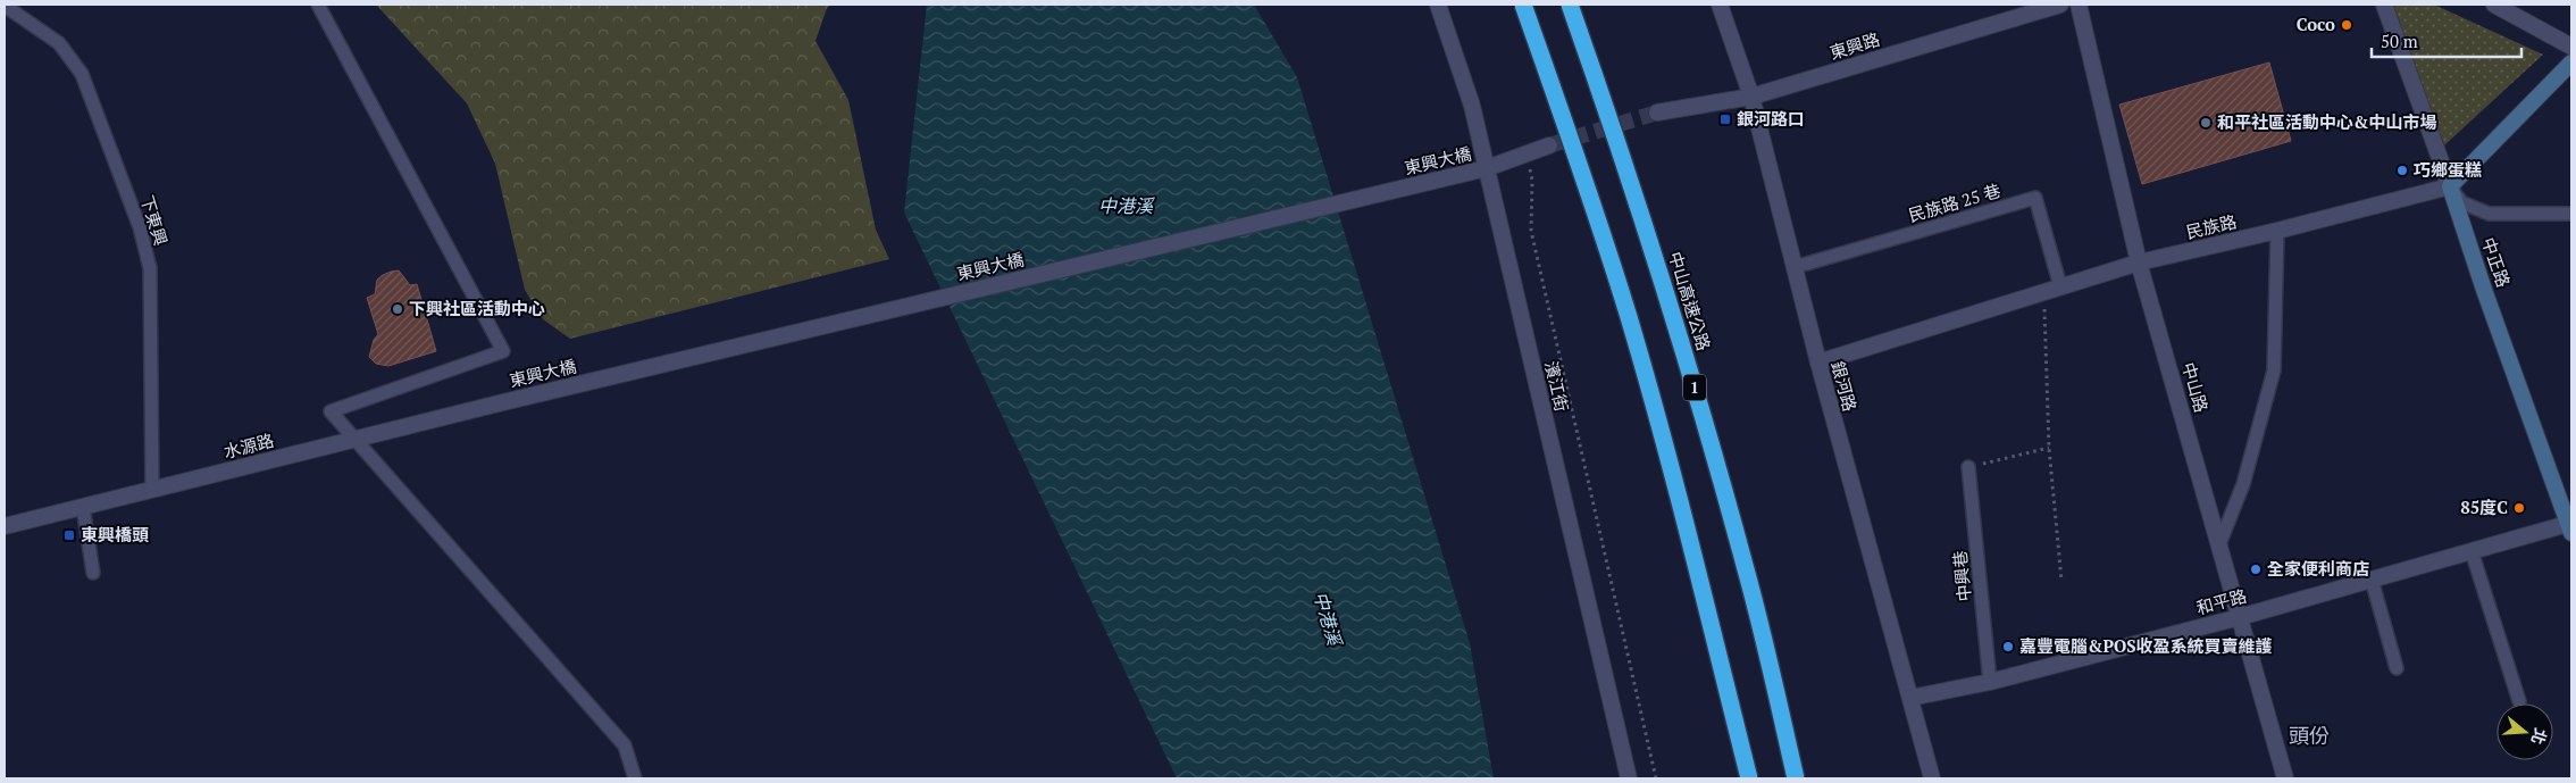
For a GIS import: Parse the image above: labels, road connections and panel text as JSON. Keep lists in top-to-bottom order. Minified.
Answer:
{"streets":{"highway":["中山高速公路","1"],"main road":["中正路"],"street":["東興路","東興大橋","民族路","濱江街","銀河路","中山路","水源路","和平路"],"lane":["民族路 25 巷","下東興","中興巷"]},"crossings":[["東興路","銀河路"],["東興大橋","濱江街"],["東興大橋","水源路"],["民族路 25 巷","民族路"],["民族路 25 巷","銀河路"],["下東興","水源路"],["民族路","中正路"],["民族路","銀河路"],["民族路","中山路"],["中正路","和平路"],["銀河路","和平路"],["中山路","和平路"],["中興巷","和平路"]],"districts":["頭份"],"water":["中港溪"],"places":{"other":["Coco","和平社區活動中心&中山市場","巧鄉蛋糕","下興社區活動中心","85度C","全家便利商店","嘉豐電腦&POS收盈系統買賣維護"],"transit":["銀河路口","東興橋頭"]},"scale_bar":"50 m","north":"right"}
